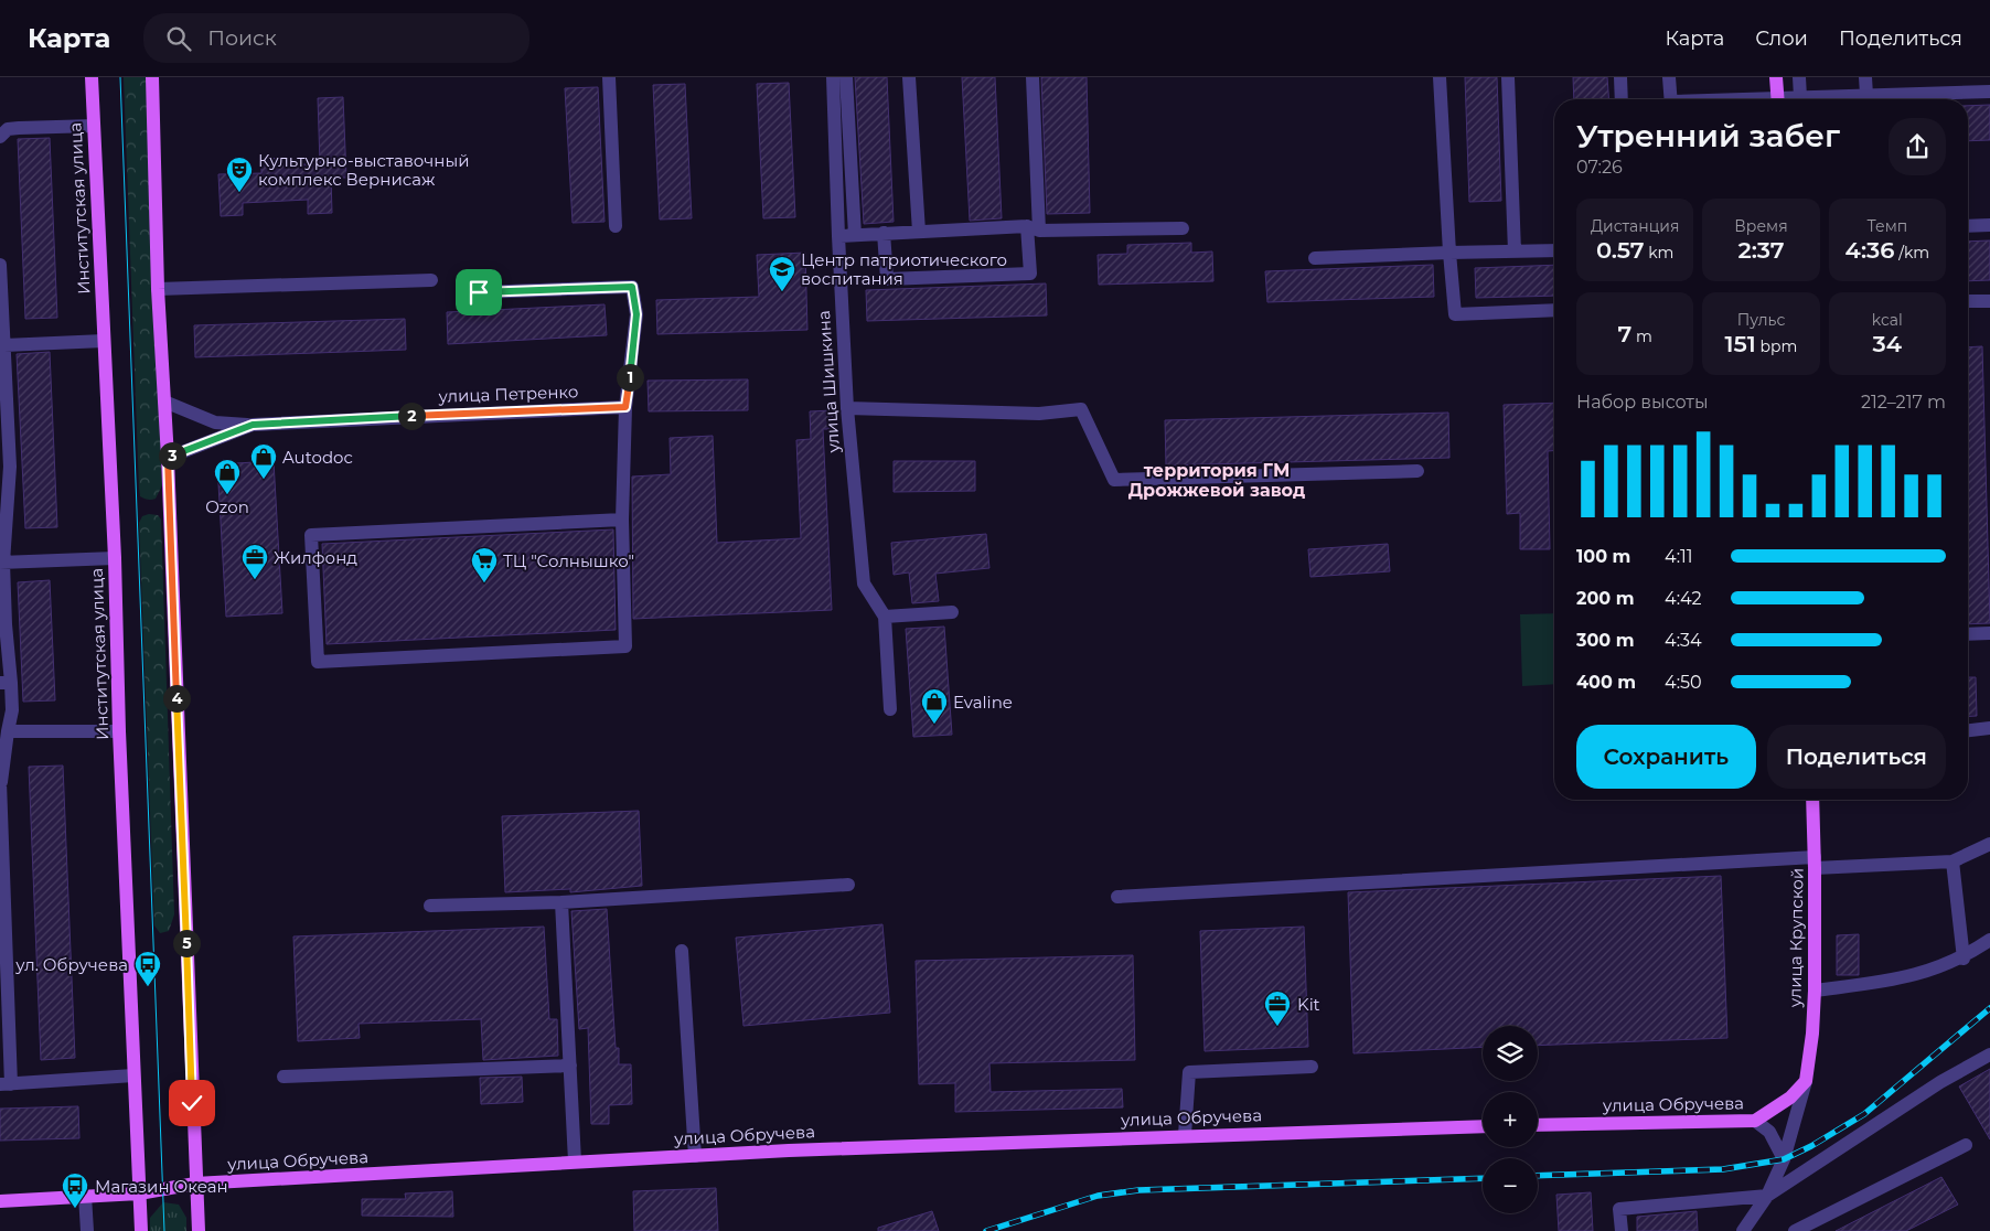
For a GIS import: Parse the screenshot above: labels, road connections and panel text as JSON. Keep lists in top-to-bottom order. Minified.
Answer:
{"streets":{"main road":["Институтская улица","улица Крупской","улица Обручева"],"street":["улица Шишкина","улица Петренко"]},"crossings":[["Институтская улица","улица Обручева"],["улица Крупской","улица Обручева"]],"districts":["территория ГМ Дрожжевой завод"],"places":{"theatre":["Культурно-выставочный комплекс Вернисаж"],"school or university":["Центр патриотического воспитания"],"shop":["Autodoc","Ozon","Evaline"],"office":["Жилфонд","Kit"],"supermarket":["ТЦ \"Солнышко\""],"bus stop":["ул. Обручева","Магазин Океан"]},"page":{"header":"Карта","search":"Поиск","nav":["Карта","Слои","Поделиться"],"heading":["Утренний забег","07:26"],"stats":[["Дистанция","0.57 km"],["Время","2:37"],["Темп","4:36 /km"],["7 m"],["Пульс","151 bpm"],["kcal","34"]],"pins":["1","2","3","4","5"],"chart":["Набор высоты","212–217 m"],"list":[{"name":"100 m","note":"4:11"},{"name":"200 m","note":"4:42"},{"name":"300 m","note":"4:34"},{"name":"400 m","note":"4:50"}],"buttons":["Сохранить","Поделиться"],"map_buttons":["+","−"]}}
